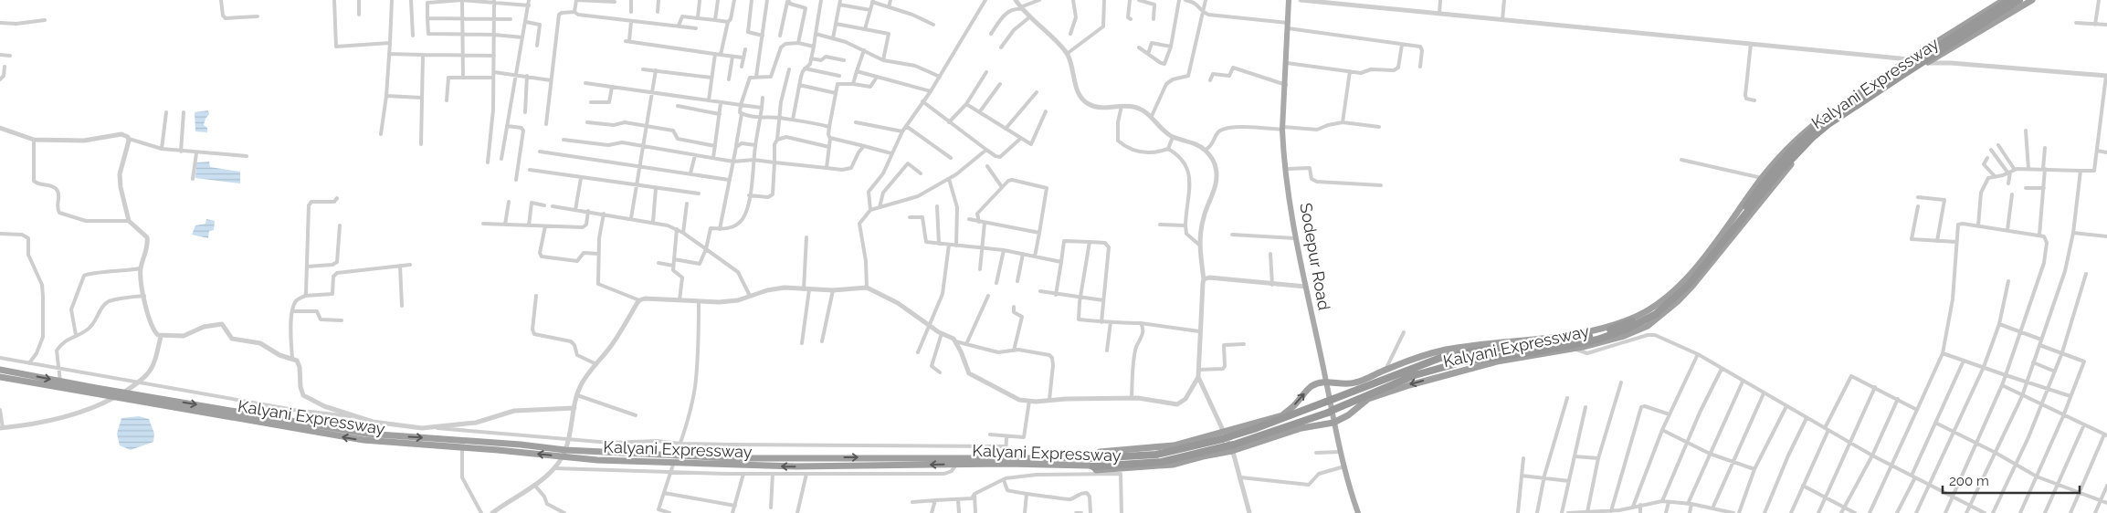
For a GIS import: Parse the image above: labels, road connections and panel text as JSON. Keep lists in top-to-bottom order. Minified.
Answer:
{"streets":{"highway":["Kalyani Expressway"],"main road":["Sodepur Road"]},"crossings":[["Kalyani Expressway","Sodepur Road"]],"scale_bar":"200 m"}
